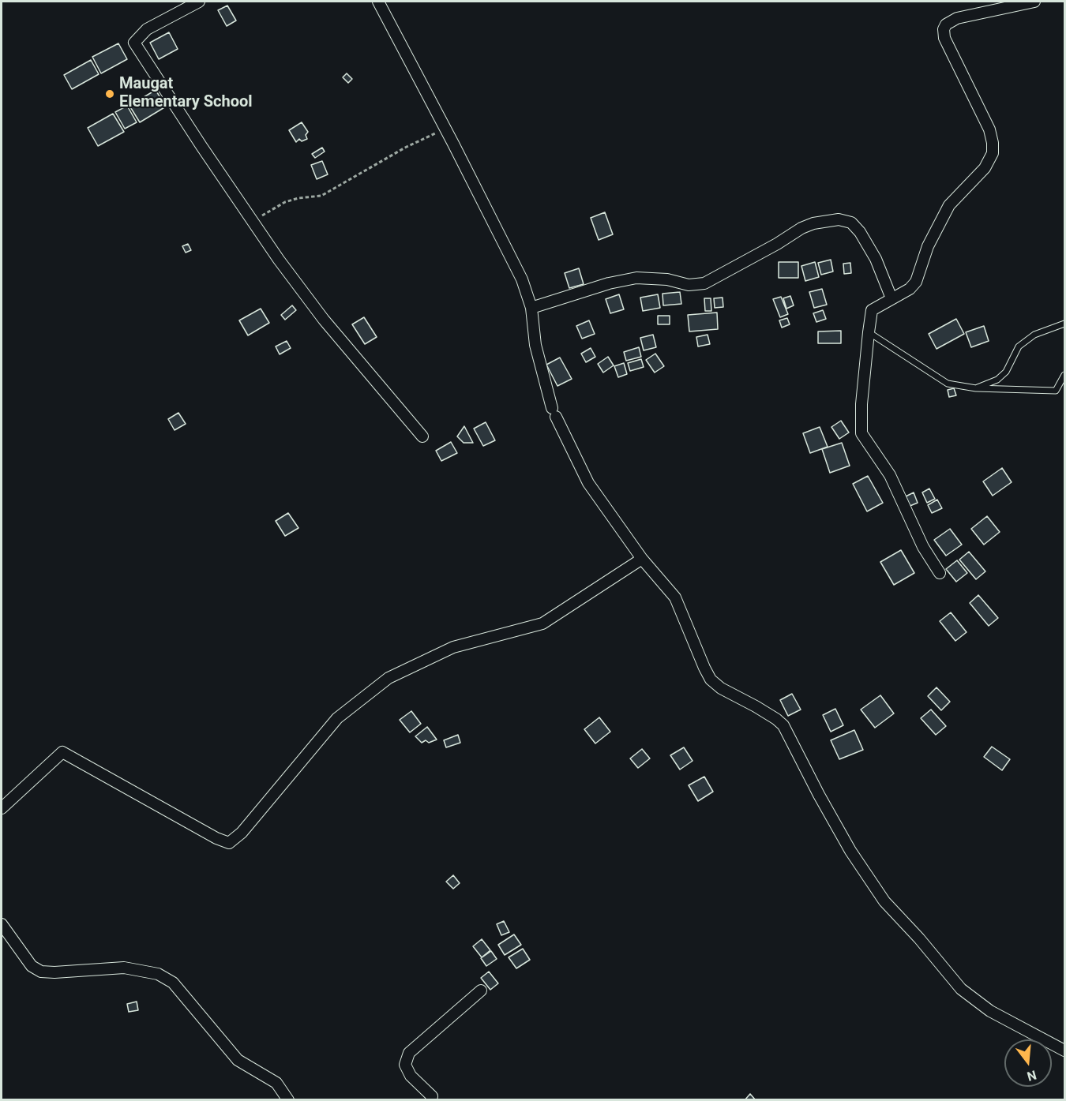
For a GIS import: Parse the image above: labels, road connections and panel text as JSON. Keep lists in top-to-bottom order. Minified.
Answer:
{"places":["Maugat Elementary School"],"north":"bottom"}
